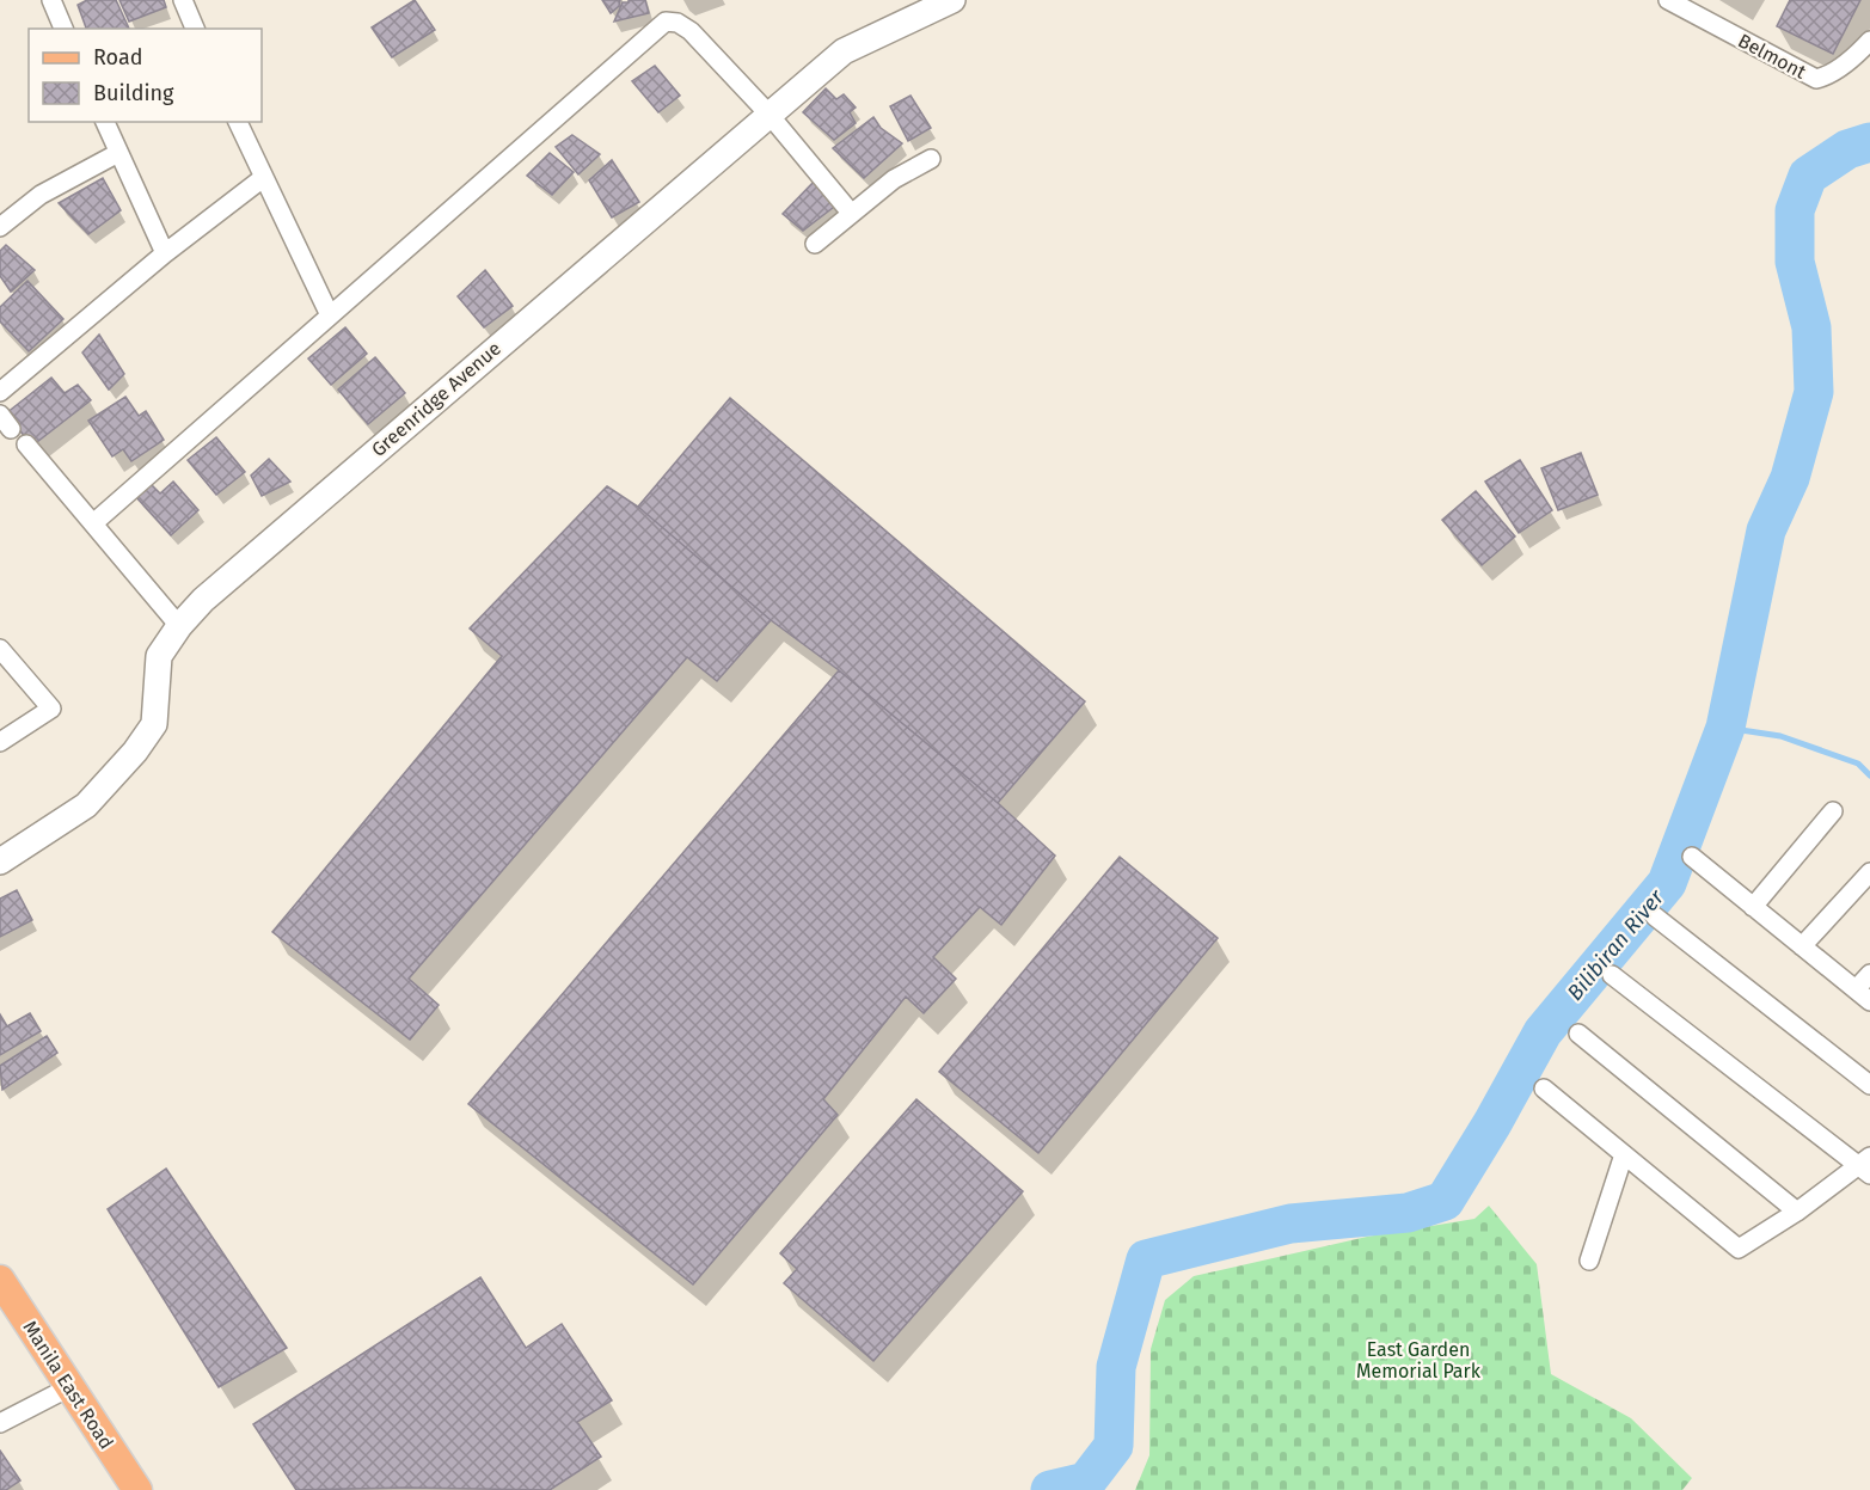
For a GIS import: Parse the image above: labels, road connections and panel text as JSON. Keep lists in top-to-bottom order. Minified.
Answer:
{"streets":{"main road":["Manila East Road"],"street":["Belmont","Greenridge Avenue"]},"water":["Bilibiran River"],"parks":["East Garden Memorial Park"],"legend":["Road","Building"]}
